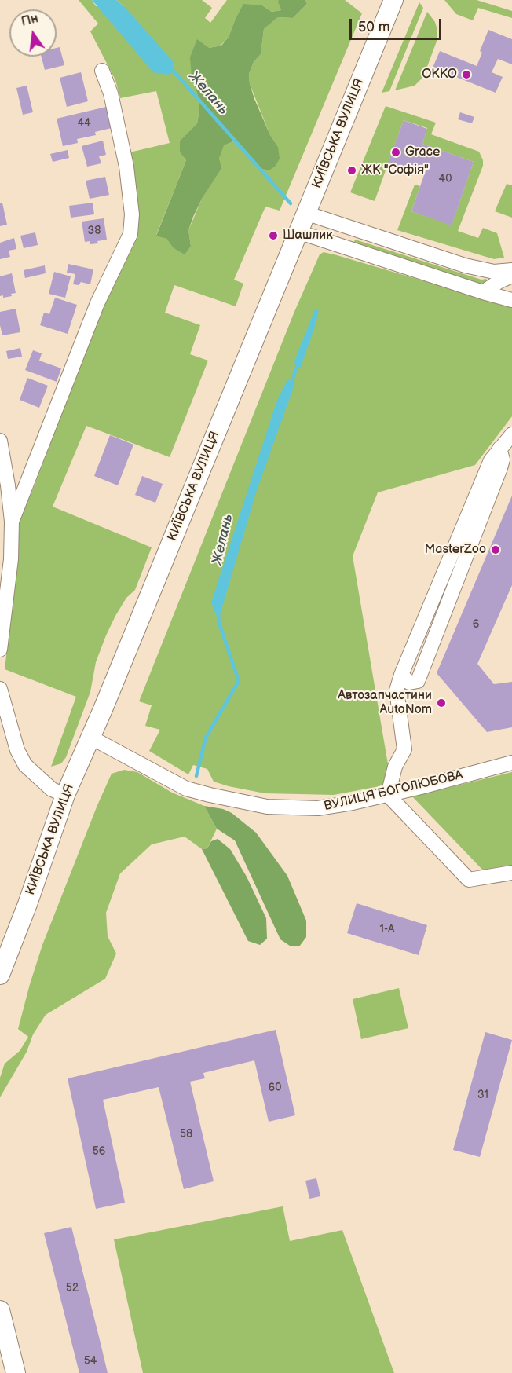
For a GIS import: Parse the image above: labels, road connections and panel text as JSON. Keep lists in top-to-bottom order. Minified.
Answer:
{"streets":{"main road":["КИЇВСЬКА ВУЛИЦЯ"],"street":["ВУЛИЦЯ БОГОЛЮБОВА"]},"crossings":[["КИЇВСЬКА ВУЛИЦЯ","ВУЛИЦЯ БОГОЛЮБОВА"]],"water":["Желань"],"places":["OKKO","Grace","ЖК \"Софія\"","Шашлик","MasterZoo","Автозапчастини AutoNom"],"house_numbers":["44","40","38","6","1-А","60","31","58","56","52","54"],"scale_bar":"50 m","north":"top"}
